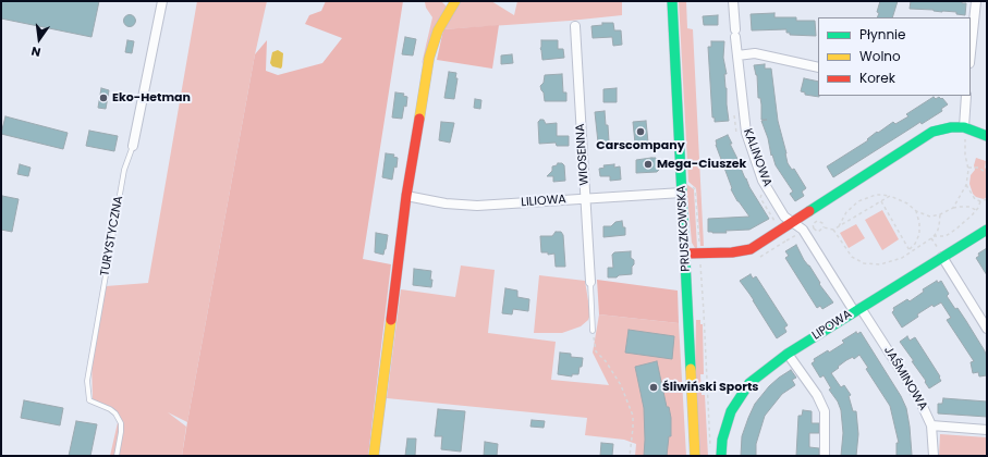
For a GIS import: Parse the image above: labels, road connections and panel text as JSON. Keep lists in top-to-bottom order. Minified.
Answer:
{"streets":{"street":["WIOSENNA","KALINOWA","LILIOWA","PRUSZKOWSKA","TURYSTYCZNA","LIPOWA","JAŚMINOWA"]},"crossings":[["WIOSENNA","LILIOWA"],["KALINOWA","LIPOWA"],["KALINOWA","JAŚMINOWA"],["LILIOWA","PRUSZKOWSKA"],["LIPOWA","JAŚMINOWA"]],"places":["Eko-Hetman","Carscompany","Mega-Ciuszek","Śliwiński Sports"],"legend":["Płynnie","Wolno","Korek"],"north":"bottom"}
